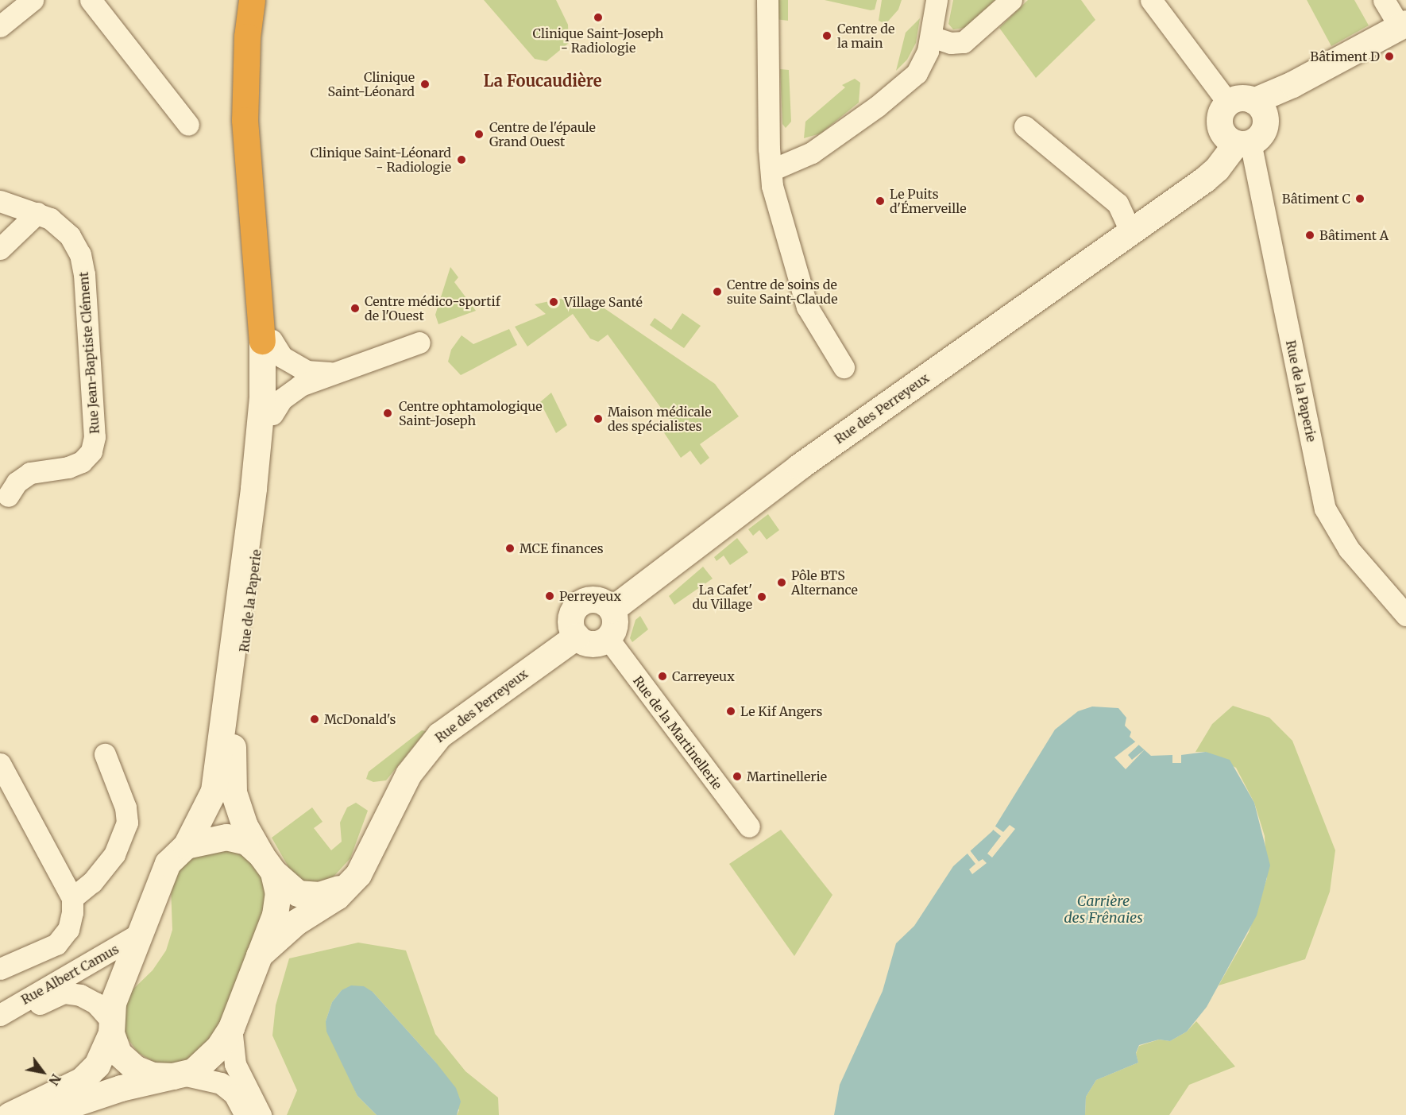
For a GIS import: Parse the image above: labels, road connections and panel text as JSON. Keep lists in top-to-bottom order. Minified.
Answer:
{"streets":{"main road":["Rue de la Paperie","Rue des Perreyeux"],"street":["Rue Jean-Baptiste Clément","Rue de la Martinellerie","Rue Albert Camus"]},"crossings":[["Rue de la Paperie","Rue des Perreyeux"],["Rue des Perreyeux","Rue de la Martinellerie"]],"districts":["La Foucaudière"],"water":["Carrière des Frênaies"],"places":["Clinique Saint-Joseph - Radiologie","Centre de la main","Bâtiment D","Clinique Saint-Léonard","Centre de l'épaule Grand Ouest","Clinique Saint-Léonard - Radiologie","Bâtiment C","Le Puits d'Émerveille","Bâtiment A","Centre de soins de suite Saint-Claude","Village Santé","Centre médico-sportif de l'Ouest","Centre ophtamologique Saint-Joseph","Maison médicale des spécialistes","MCE finances","Pôle BTS Alternance","Perreyeux","La Cafet' du Village","Carreyeux","Le Kif Angers","McDonald's","Martinellerie"],"north":"bottom right"}
